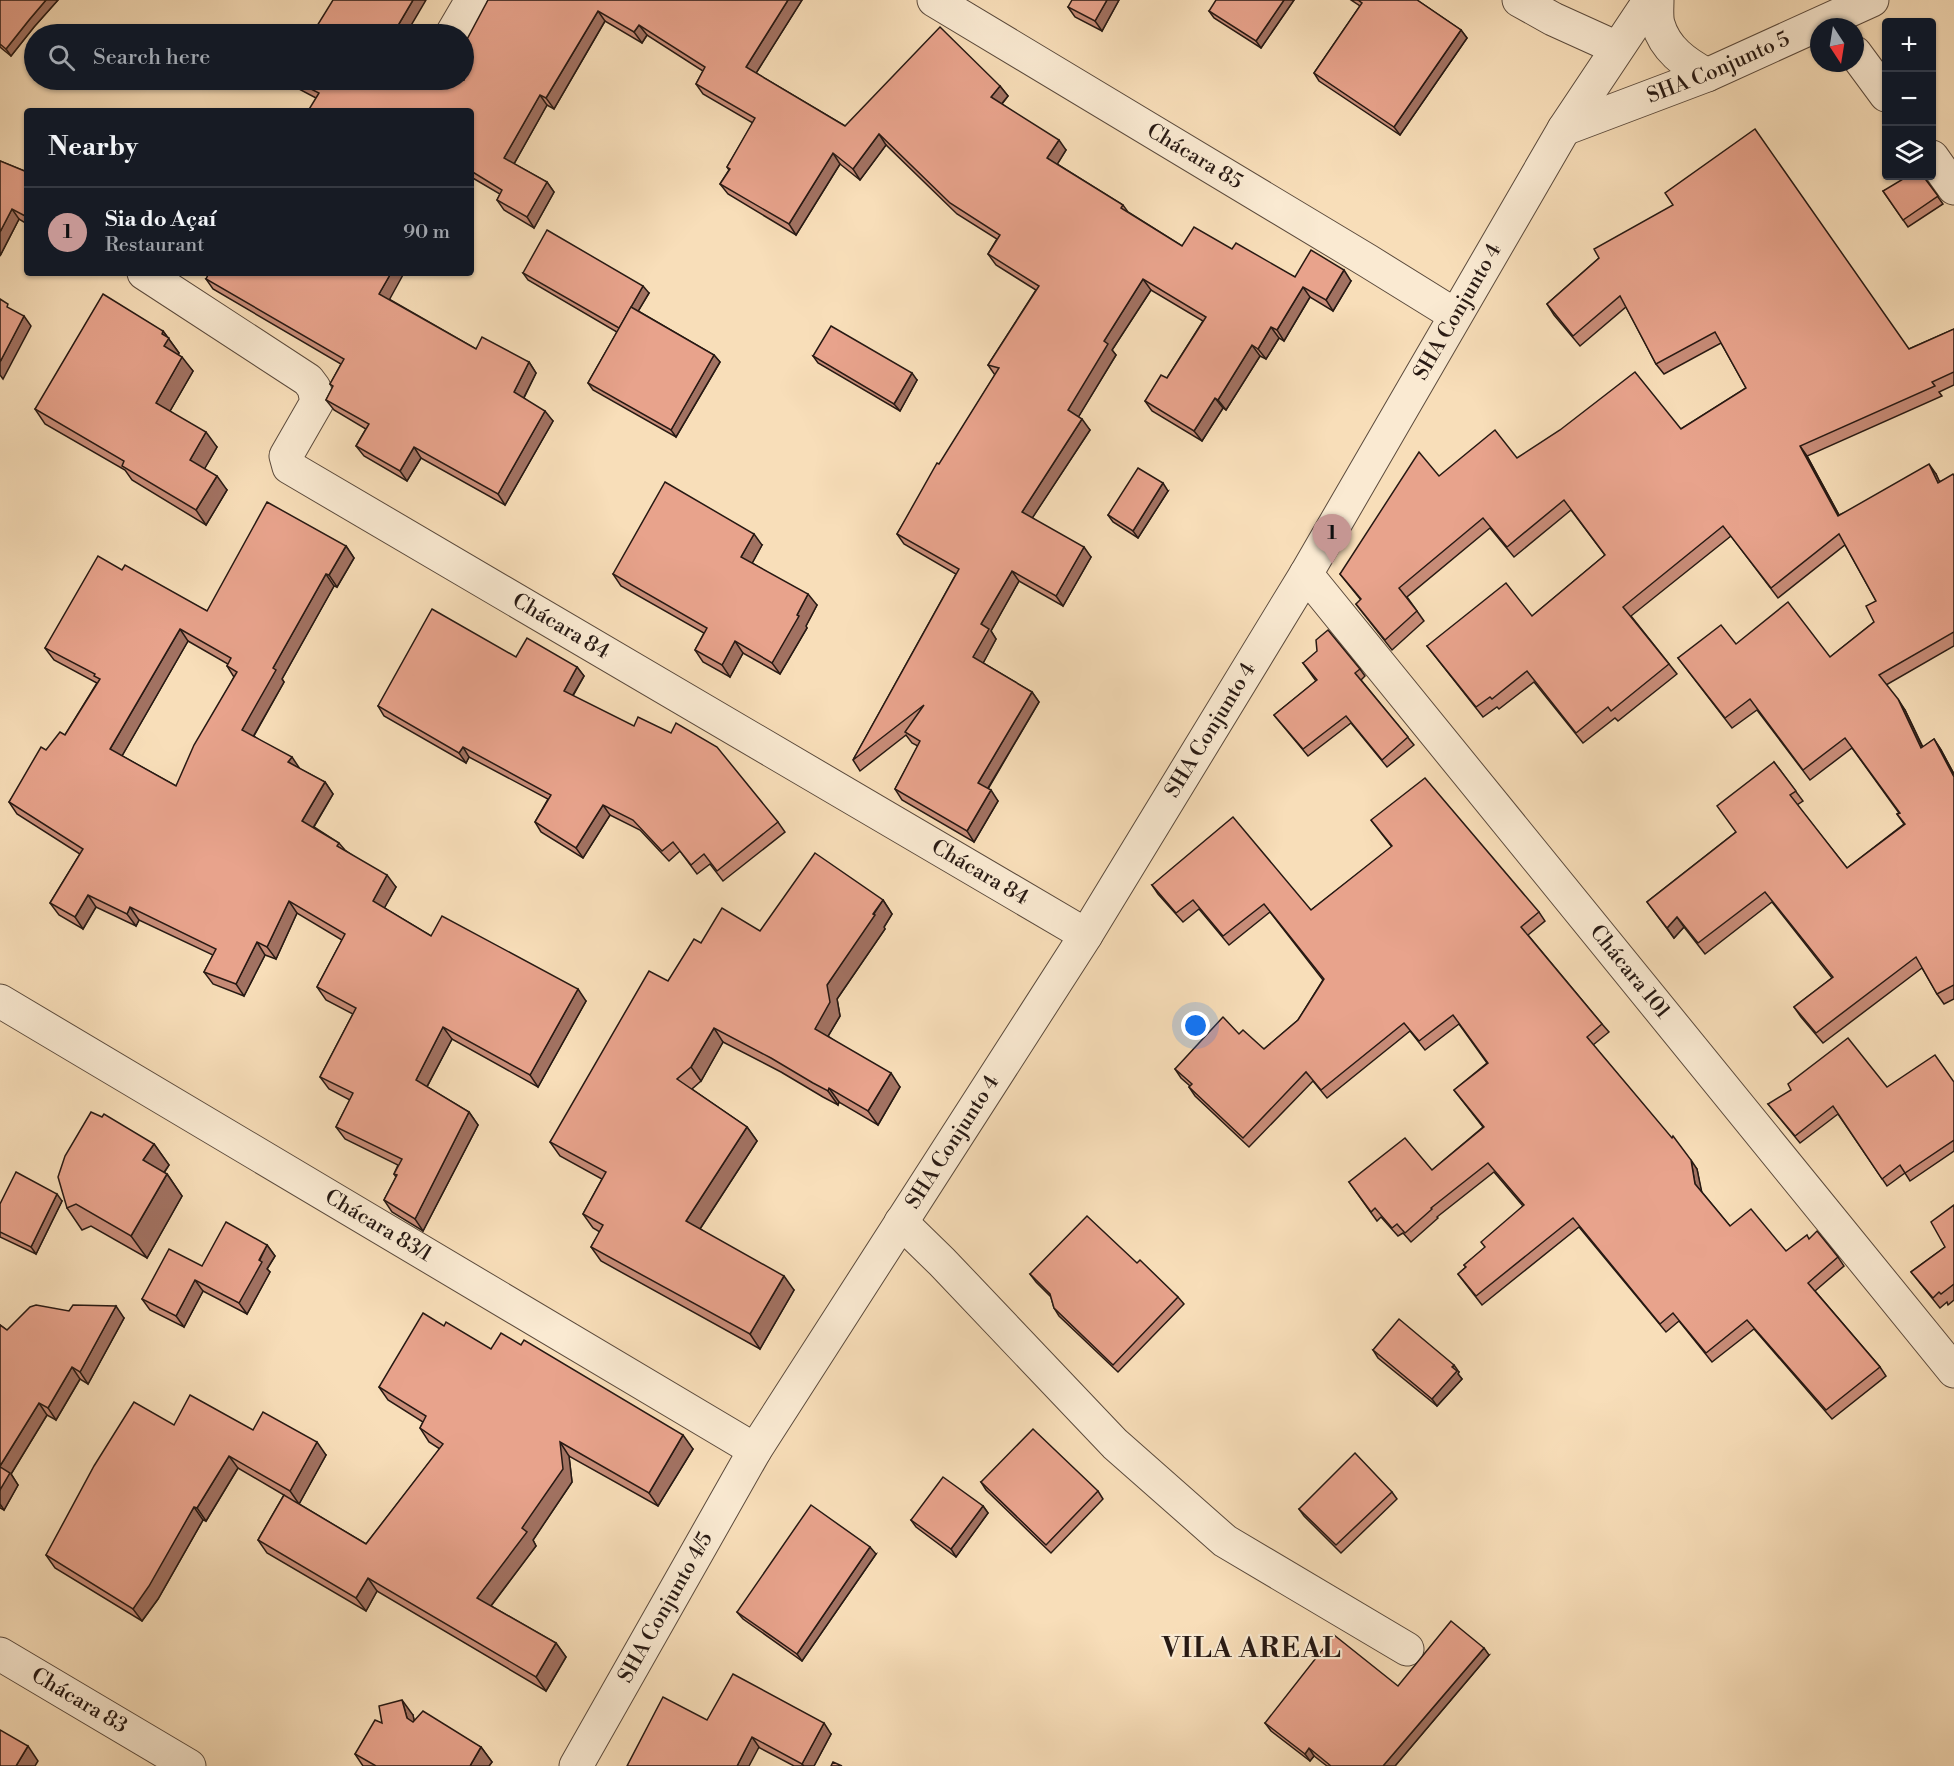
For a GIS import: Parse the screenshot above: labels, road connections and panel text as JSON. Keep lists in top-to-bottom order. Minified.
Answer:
{"streets":{"street":["SHA Conjunto 5","Chácara 85","SHA Conjunto 4","Chácara 84","Chácara 101","Chácara 83/1","SHA Conjunto 4/5","Chácara 83"]},"crossings":[["SHA Conjunto 5","SHA Conjunto 4"],["Chácara 85","SHA Conjunto 4"],["SHA Conjunto 4","Chácara 84"],["SHA Conjunto 4","Chácara 101"],["SHA Conjunto 4","Chácara 83/1"],["SHA Conjunto 4","SHA Conjunto 4/5"],["Chácara 83/1","SHA Conjunto 4/5"]],"districts":["VILA AREAL"],"north":"bottom","page":{"map_buttons":["+","−"],"search":"Search here","heading":"Nearby","list":[{"mark":"1","name":"Sia do Açaí","note":"Restaurant","value":"90 m"}],"pins":"1"}}
